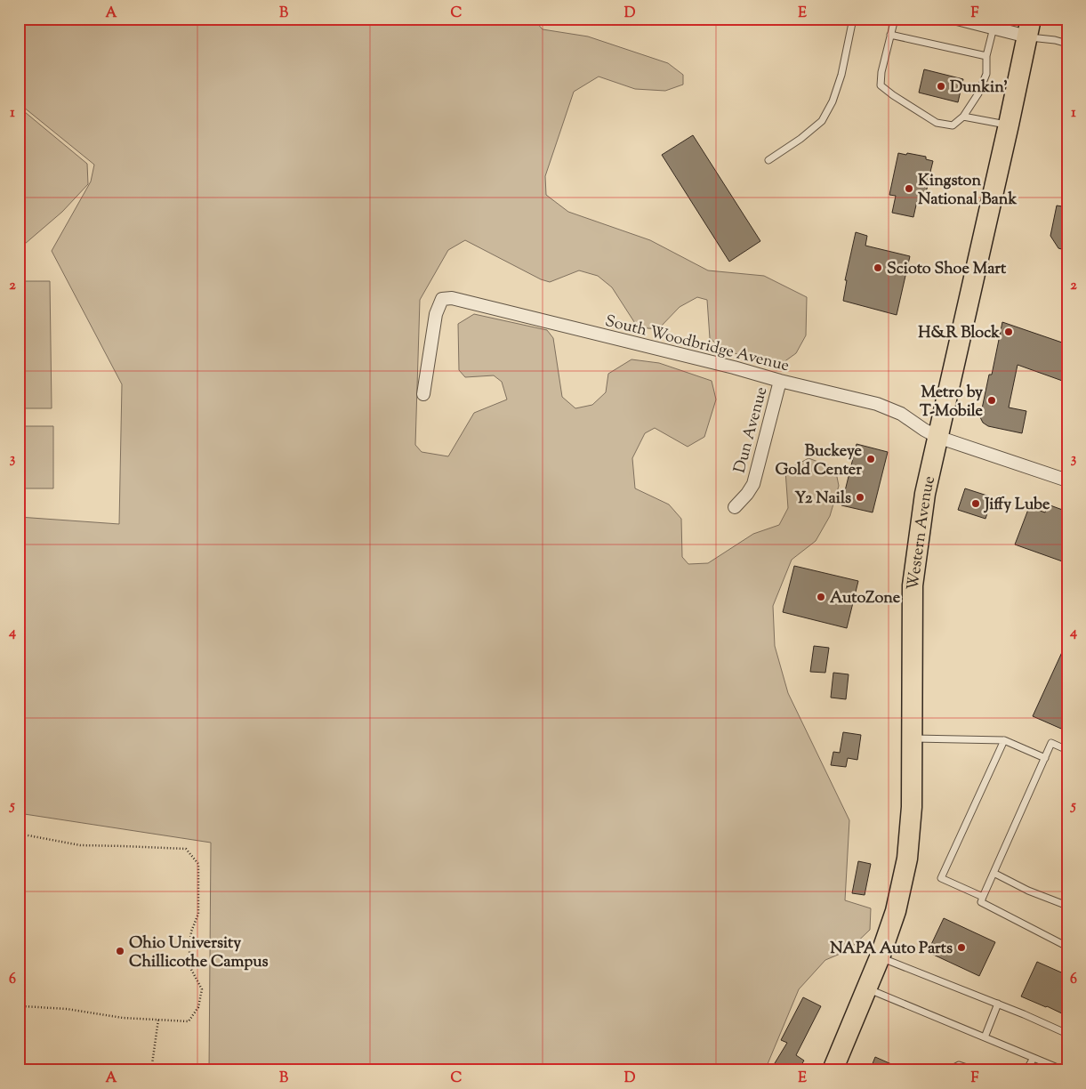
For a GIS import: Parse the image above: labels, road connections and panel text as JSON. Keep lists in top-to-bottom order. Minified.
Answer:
{"streets":{"main road":["Western Avenue"],"street":["South Woodbridge Avenue","Dun Avenue"]},"crossings":[["South Woodbridge Avenue","Dun Avenue"],["South Woodbridge Avenue","Western Avenue"]],"places":["Dunkin'","Kingston National Bank","Scioto Shoe Mart","H&R Block","Metro by T-Mobile","Buckeye Gold Center","Y2 Nails","Jiffy Lube","AutoZone","NAPA Auto Parts","Ohio University Chillicothe Campus"],"grid":{"columns":["A","B","C","D","E","F"],"rows":["1","2","3","4","5","6"]}}
